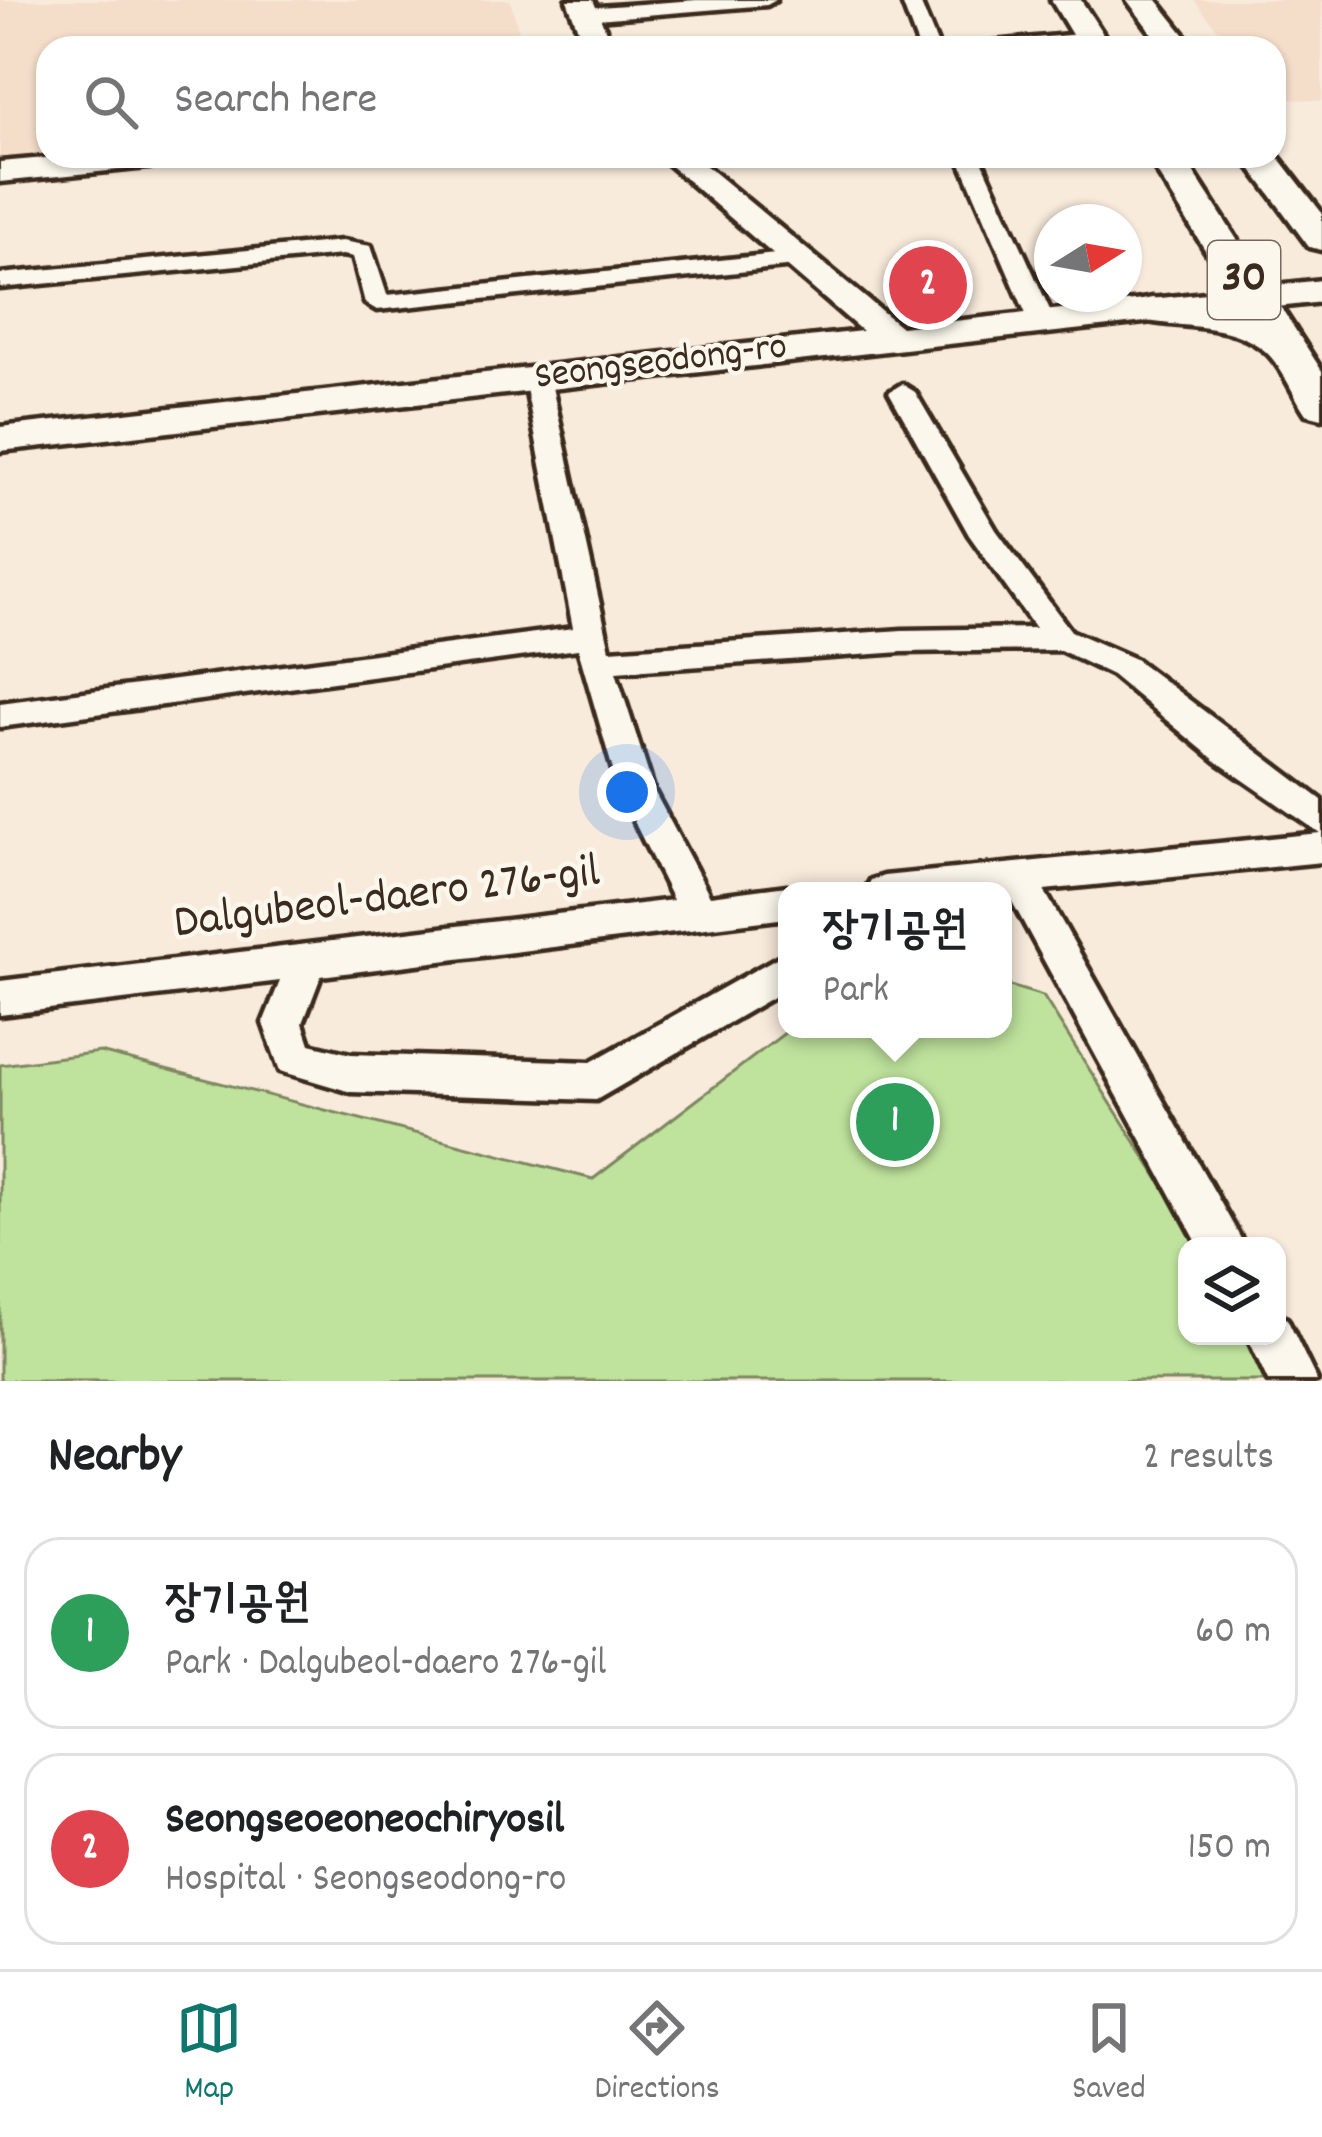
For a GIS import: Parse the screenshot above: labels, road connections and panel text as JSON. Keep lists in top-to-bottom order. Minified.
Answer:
{"streets":{"main road":["30","Seongseodong-ro"],"street":["Dalgubeol-daero 276-gil"]},"crossings":[["30","Seongseodong-ro"]],"north":"right","page":{"search":"Search here","pins":["2","1"],"popup":["장기공원","Park"],"heading":["Nearby","2 results"],"list":[{"mark":"1","name":"장기공원","note":"Park · Dalgubeol-daero 276-gil","value":"60 m"},{"mark":"2","name":"Seongseoeoneochiryosil","note":"Hospital · Seongseodong-ro","value":"150 m"}],"nav":["Map","Directions","Saved"]}}
